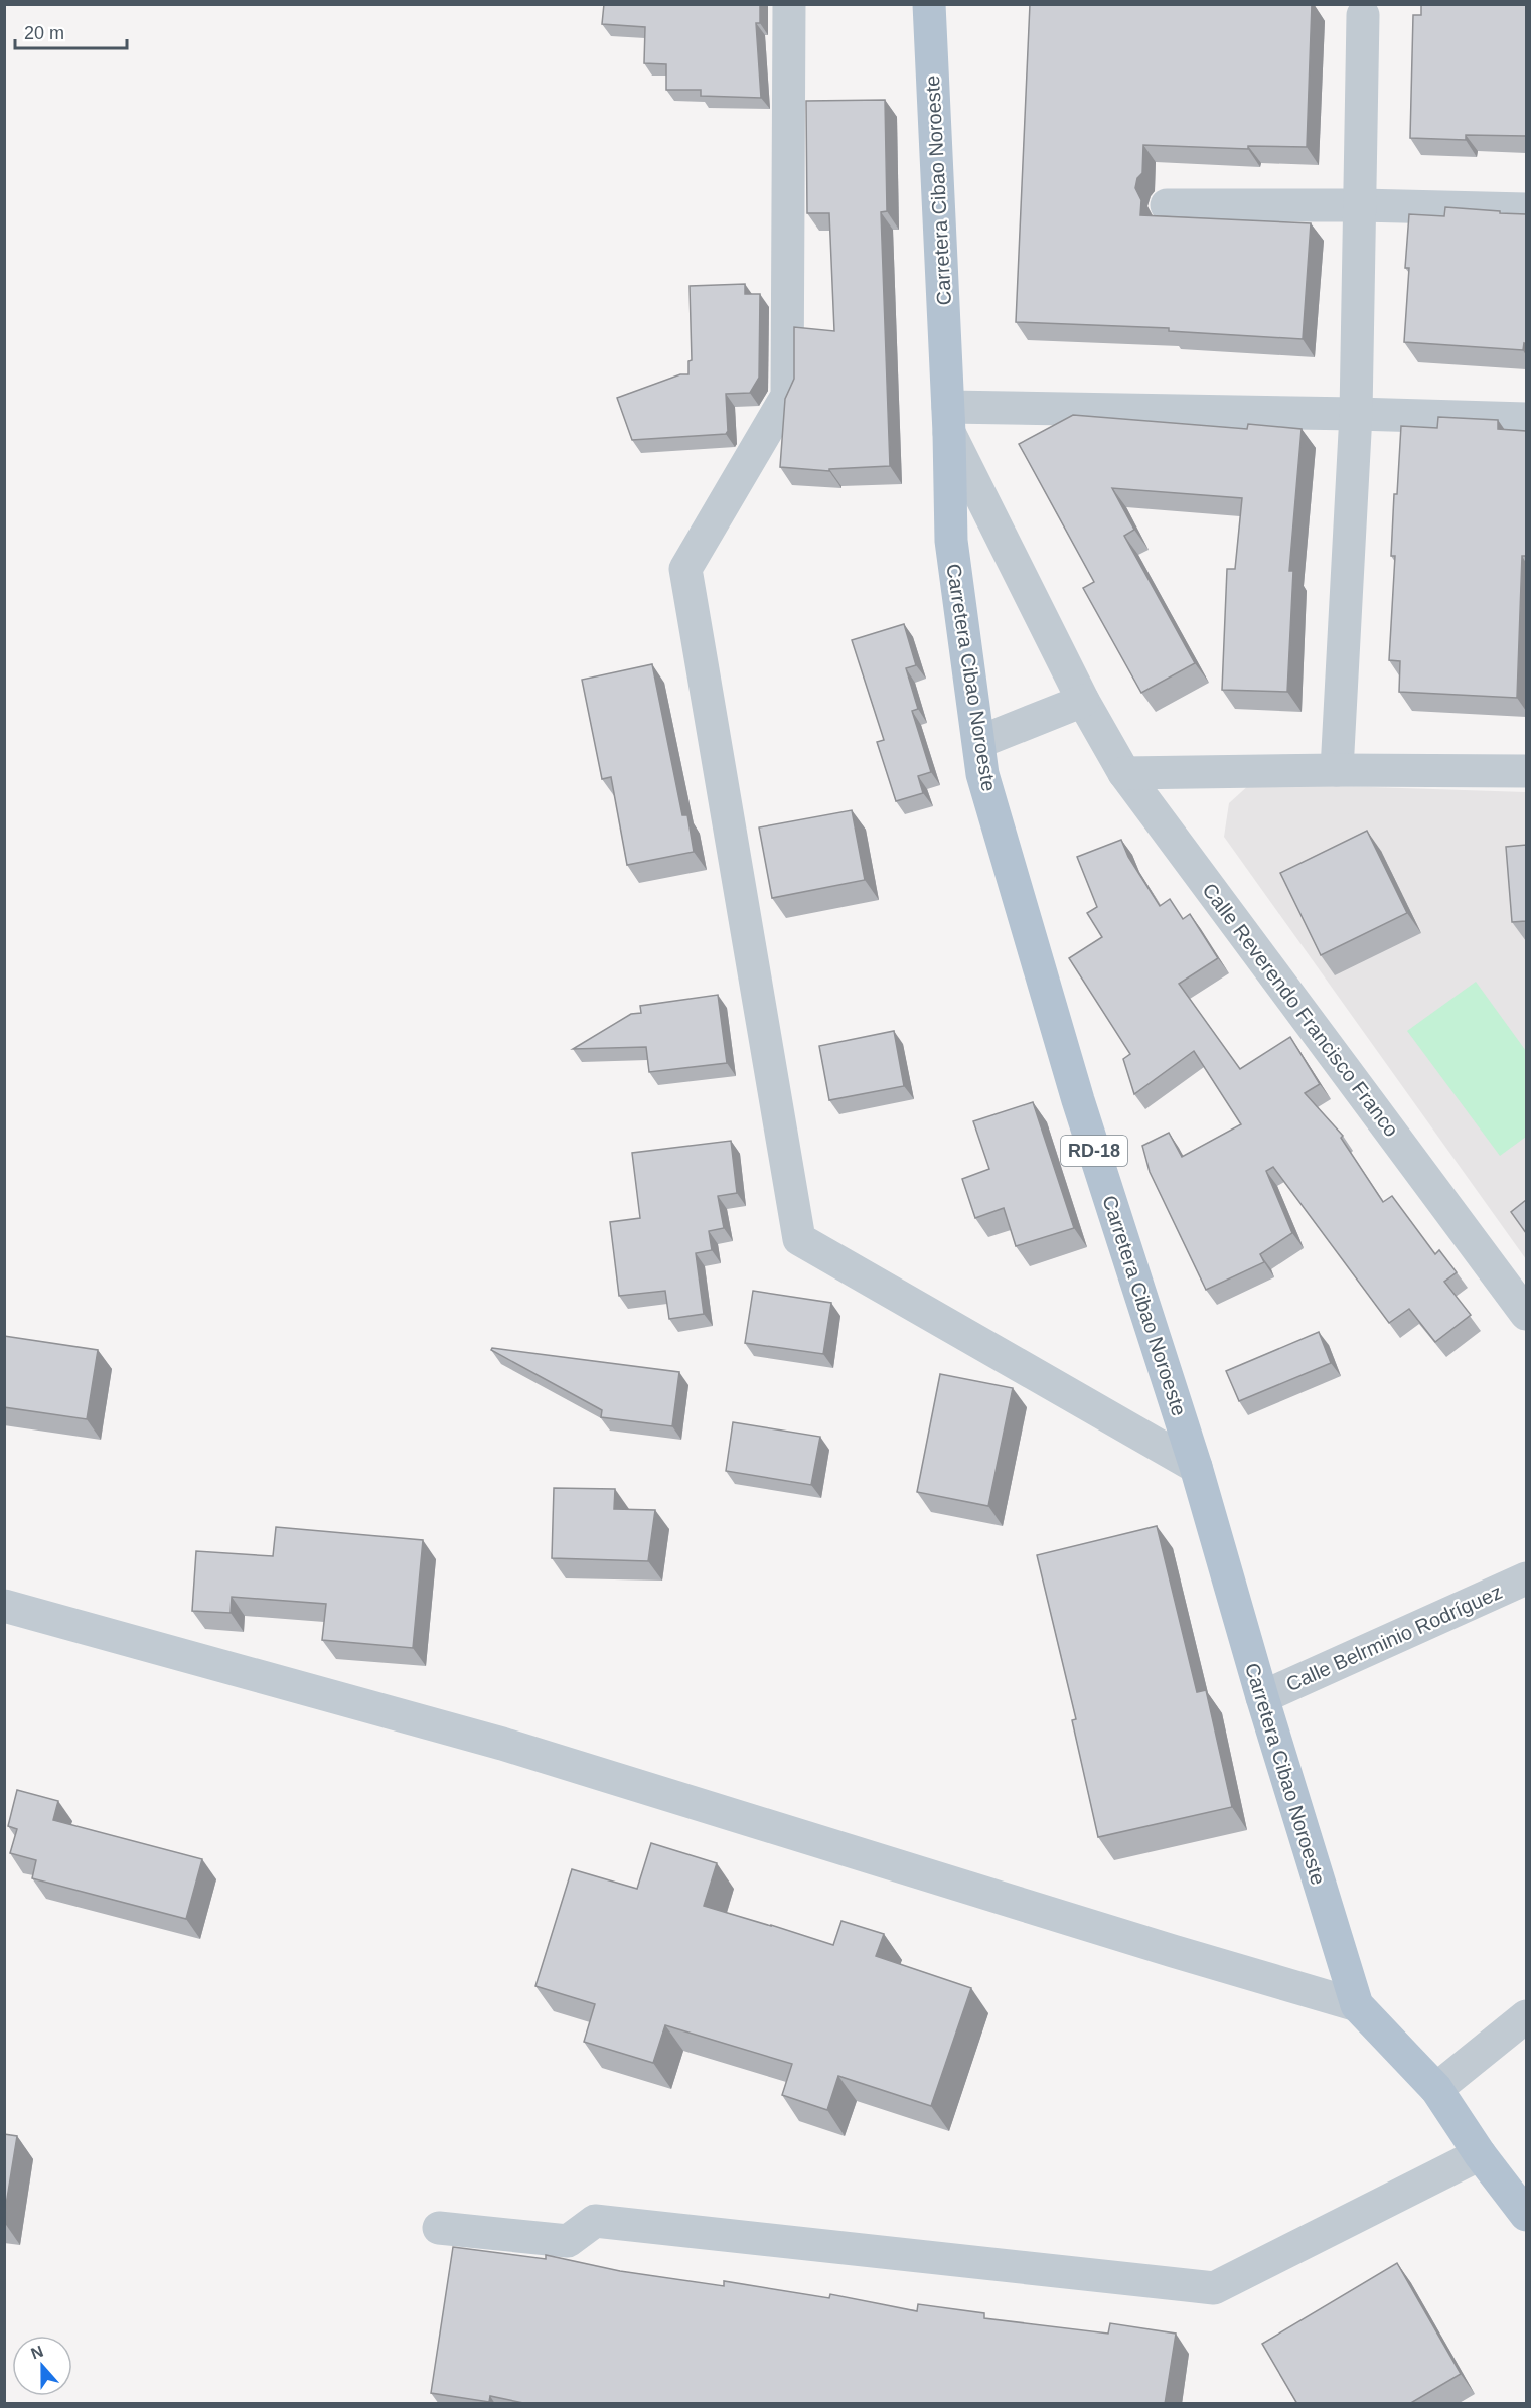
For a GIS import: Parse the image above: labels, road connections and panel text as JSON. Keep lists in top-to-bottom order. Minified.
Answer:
{"streets":{"main road":["Carretera Cibao Noroeste","RD-18"],"street":["Calle Reverendo Francisco Franco","Calle Belrminio Rodríguez"]},"crossings":[["Carretera Cibao Noroeste","Calle Reverendo Francisco Franco"],["Carretera Cibao Noroeste","Calle Belrminio Rodríguez"]],"scale_bar":"20 m","north":"top"}
